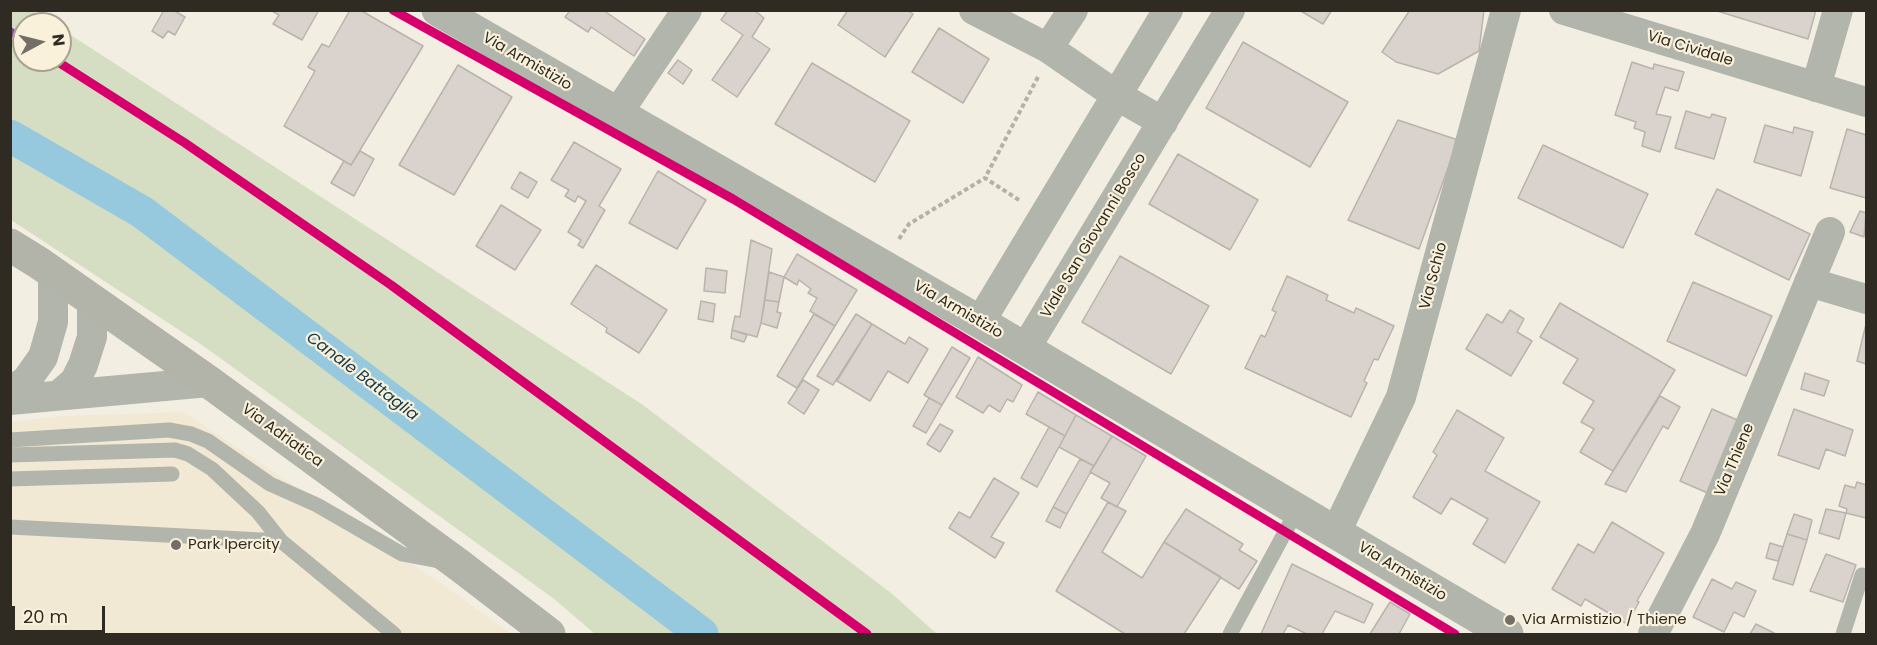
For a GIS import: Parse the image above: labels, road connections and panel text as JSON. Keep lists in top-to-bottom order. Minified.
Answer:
{"streets":{"main road":["Via Adriatica"],"street":["Via Cividale","Via Armistizio","Viale San Giovanni Bosco","Via Schio","Via Thiene"]},"crossings":[["Via Armistizio","Viale San Giovanni Bosco"],["Via Armistizio","Via Schio"]],"water":["Canale Battaglia"],"places":["Park Ipercity","Via Armistizio / Thiene"],"scale_bar":"20 m","north":"right"}
